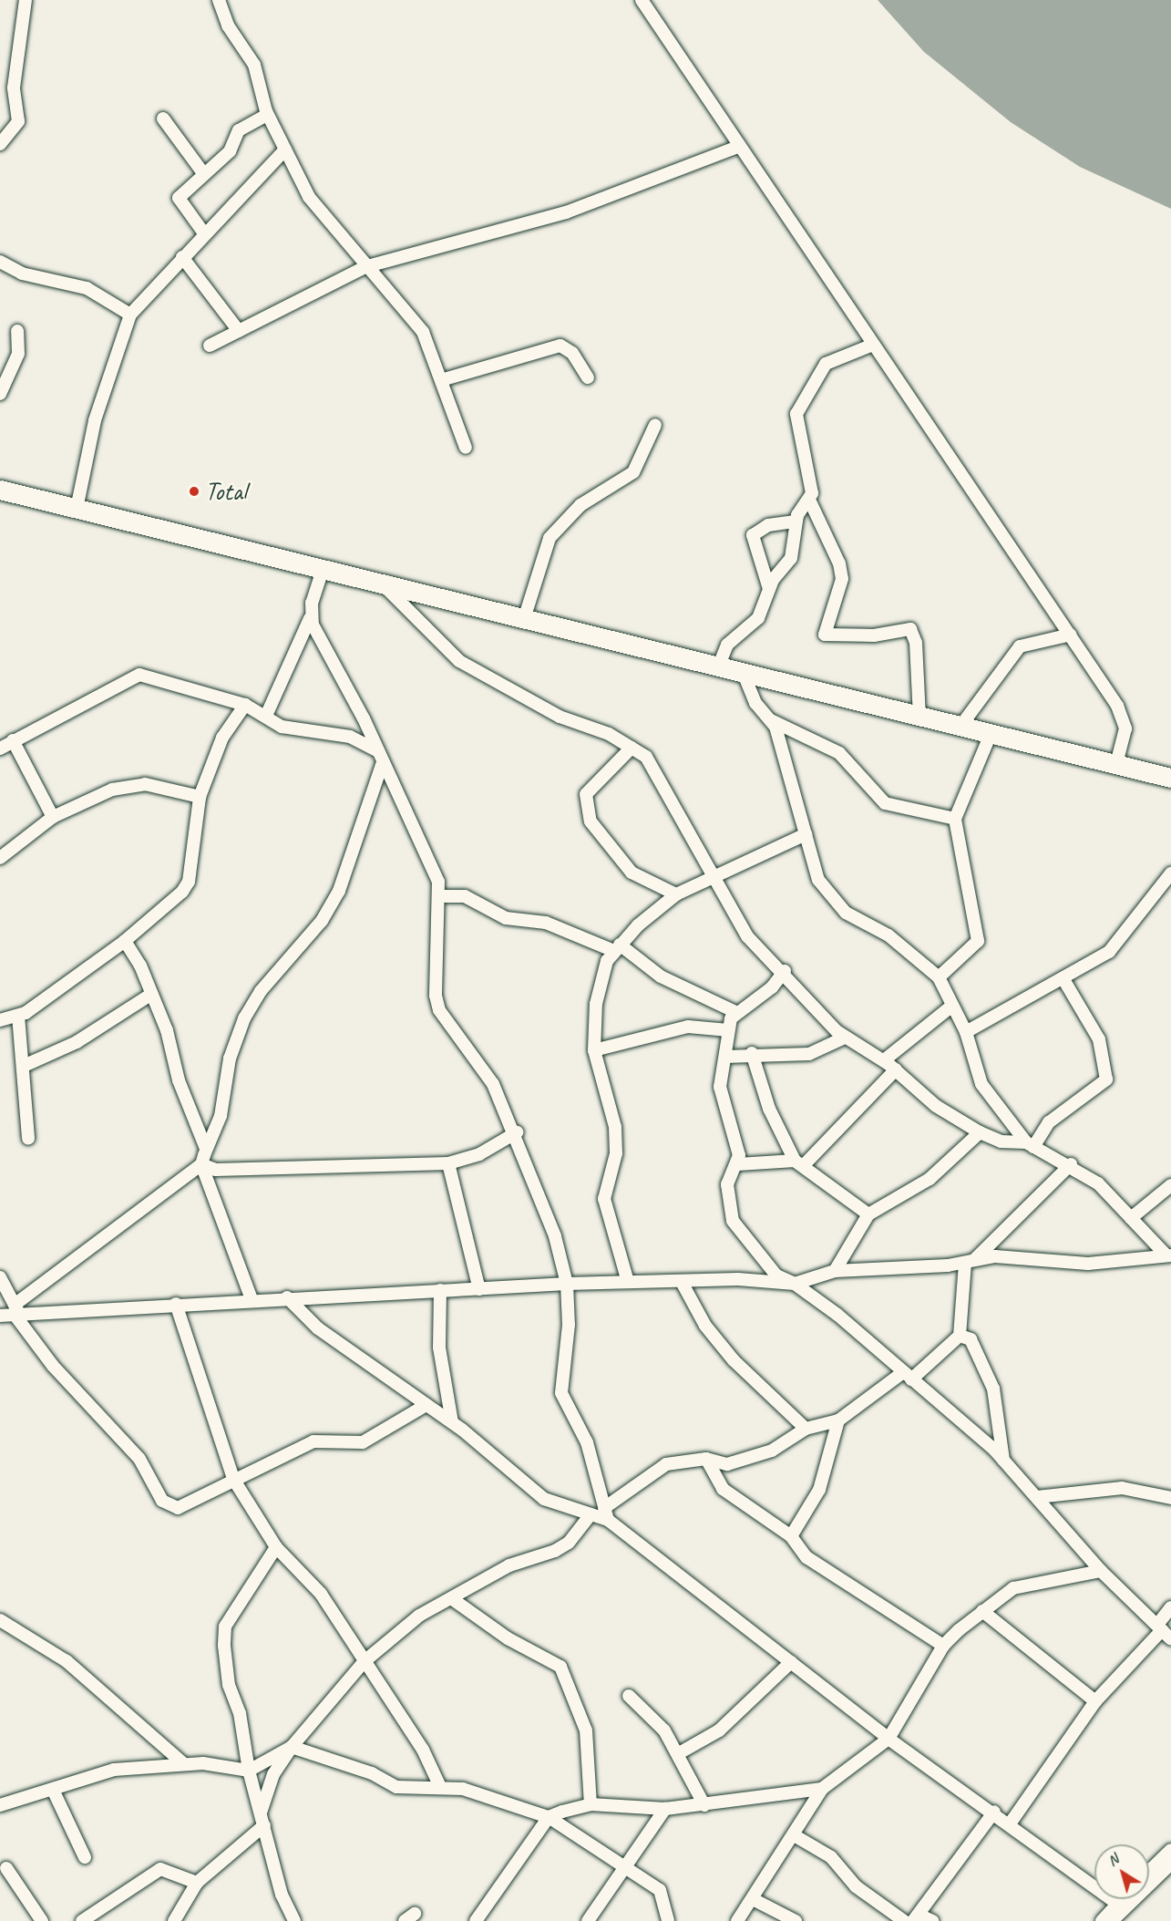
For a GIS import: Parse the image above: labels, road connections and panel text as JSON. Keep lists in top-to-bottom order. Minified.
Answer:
{"places":["Total"],"north":"top left"}
